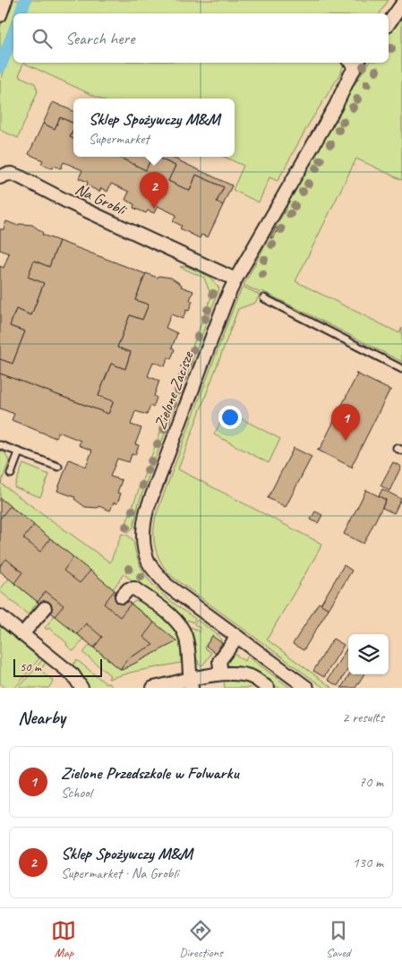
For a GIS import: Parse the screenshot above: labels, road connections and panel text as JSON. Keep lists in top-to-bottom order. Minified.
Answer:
{"streets":{"street":["Na Grobli","Zielone Zacisze"]},"crossings":[["Na Grobli","Zielone Zacisze"]],"scale_bar":"50 m","page":{"search":"Search here","popup":["Sklep Spożywczy M&M","Supermarket"],"pins":["2","1"],"scale":"50 m","heading":["Nearby","2 results"],"list":[{"mark":"1","name":"Zielone Przedszkole w Folwarku","note":"School","value":"70 m"},{"mark":"2","name":"Sklep Spożywczy M&M","note":"Supermarket · Na Grobli","value":"130 m"}],"nav":["Map","Directions","Saved"]}}
